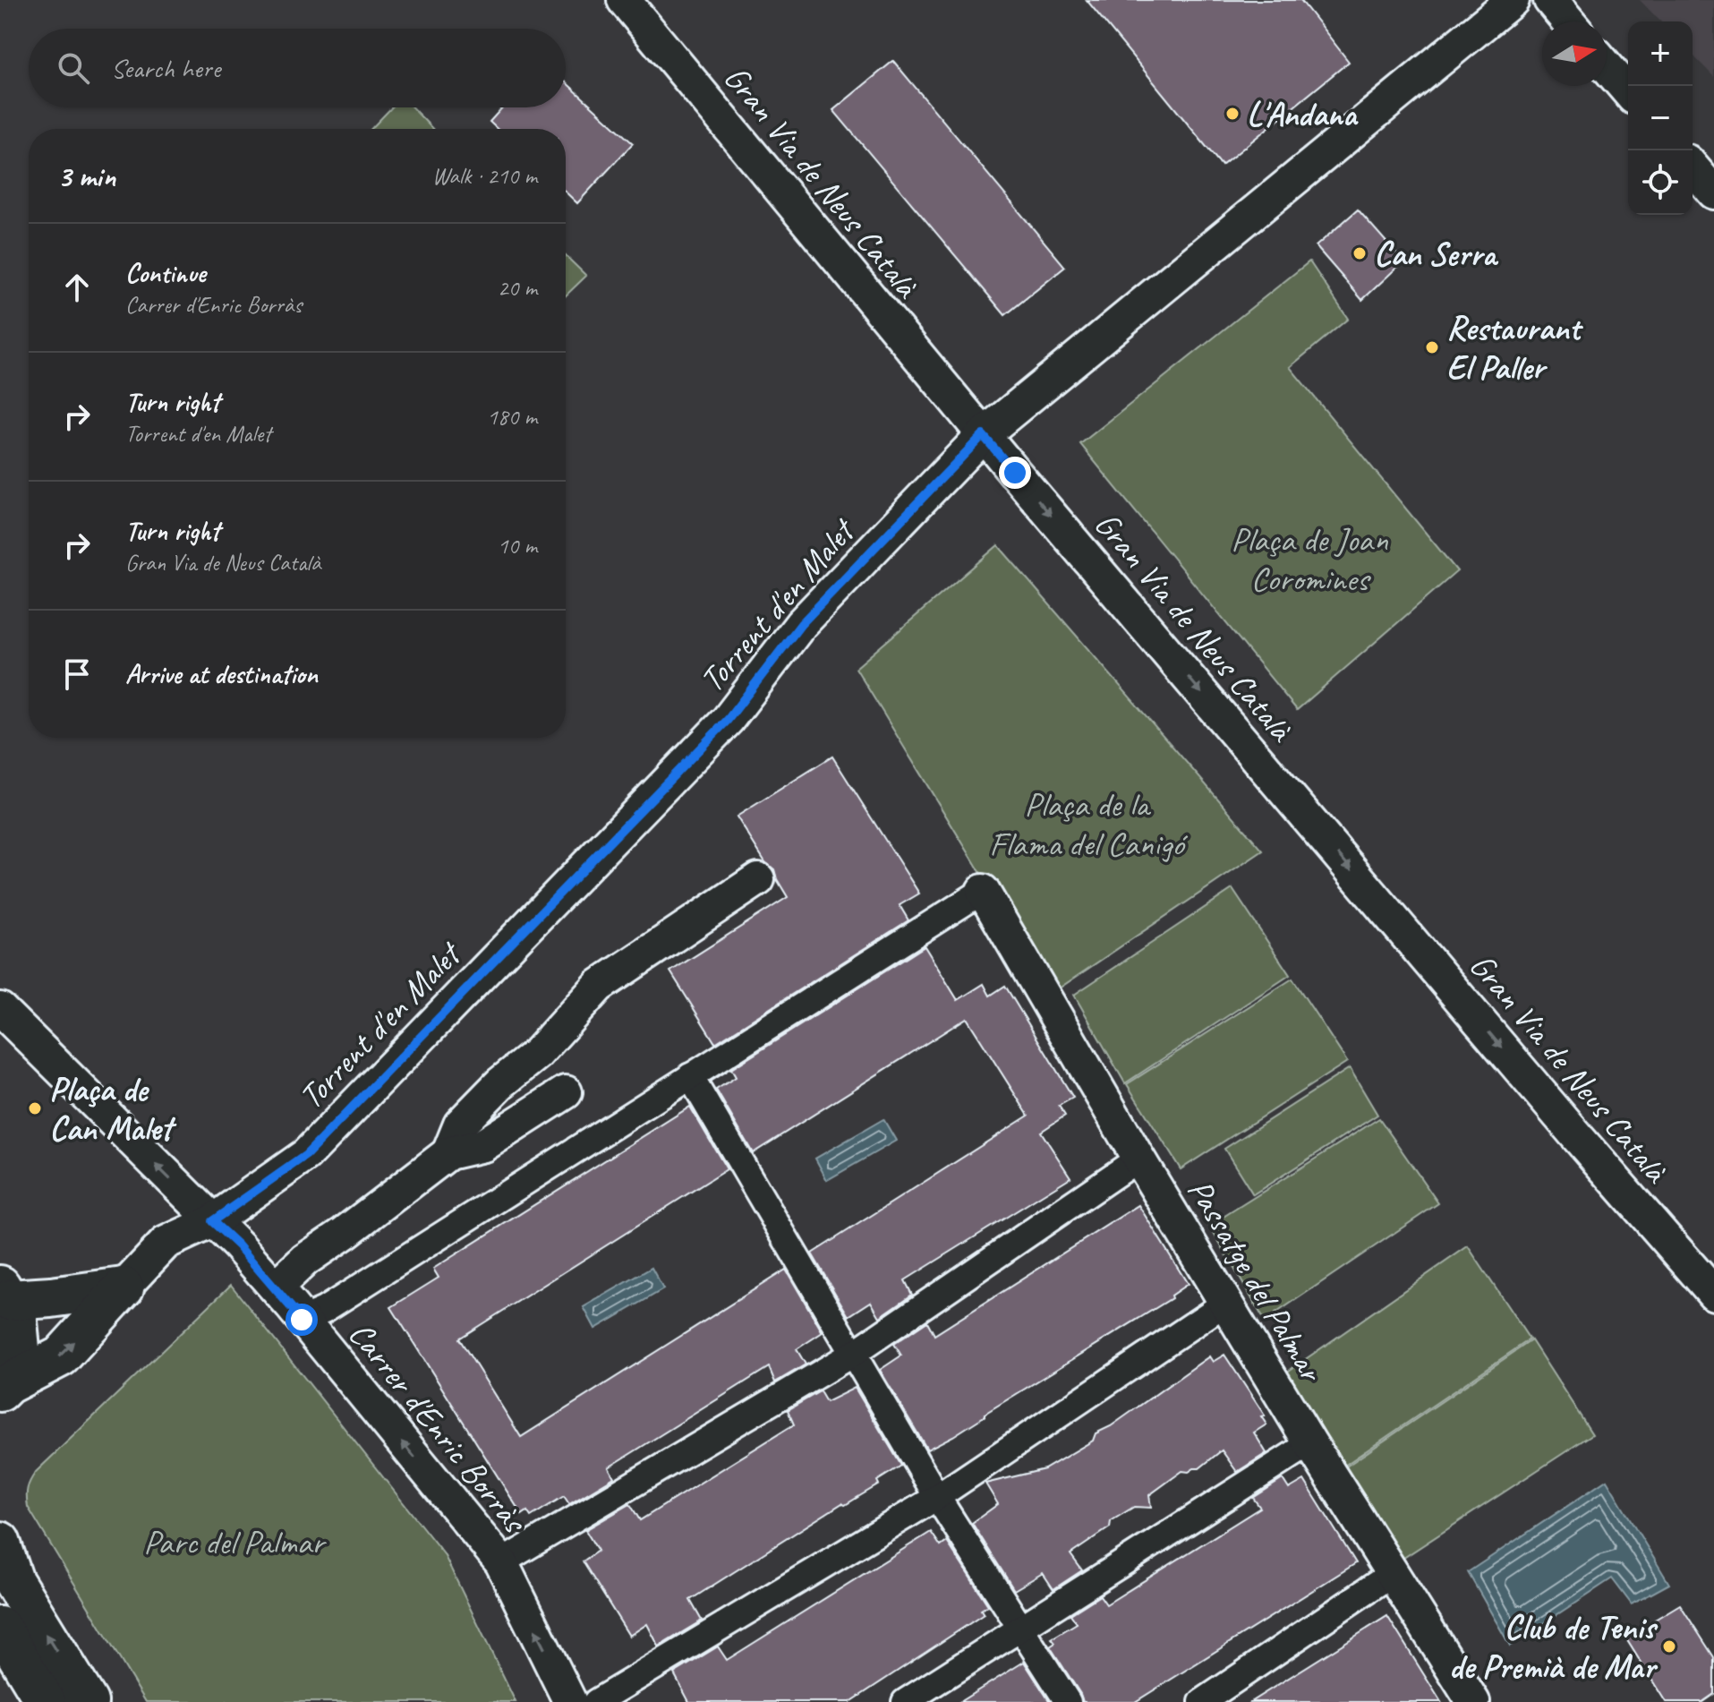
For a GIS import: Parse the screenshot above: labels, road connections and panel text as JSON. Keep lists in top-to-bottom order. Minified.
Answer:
{"streets":{"street":["Gran Via de Neus Català","Torrent d'en Malet","Passatge del Palmar","Carrer d'Enric Borràs"]},"crossings":[["Gran Via de Neus Català","Torrent d'en Malet"],["Torrent d'en Malet","Carrer d'Enric Borràs"]],"one_way":["Gran Via de Neus Català","Carrer d'Enric Borràs"],"parks":["Plaça de Joan Coromines","Plaça de la Flama del Canigó","Parc del Palmar"],"places":["L'Andana","Can Serra","Restaurant El Paller","Plaça de Can Malet","Club de Tenis de Premià de Mar"],"north":"right","page":{"map_buttons":["+","−"],"search":"Search here","heading":["3 min","Walk · 210 m"],"list":[["Continue","Carrer d'Enric Borràs","20 m"],["Turn right","Torrent d'en Malet","180 m"],["Turn right","Gran Via de Neus Català","10 m"],"Arrive at destination"]}}
